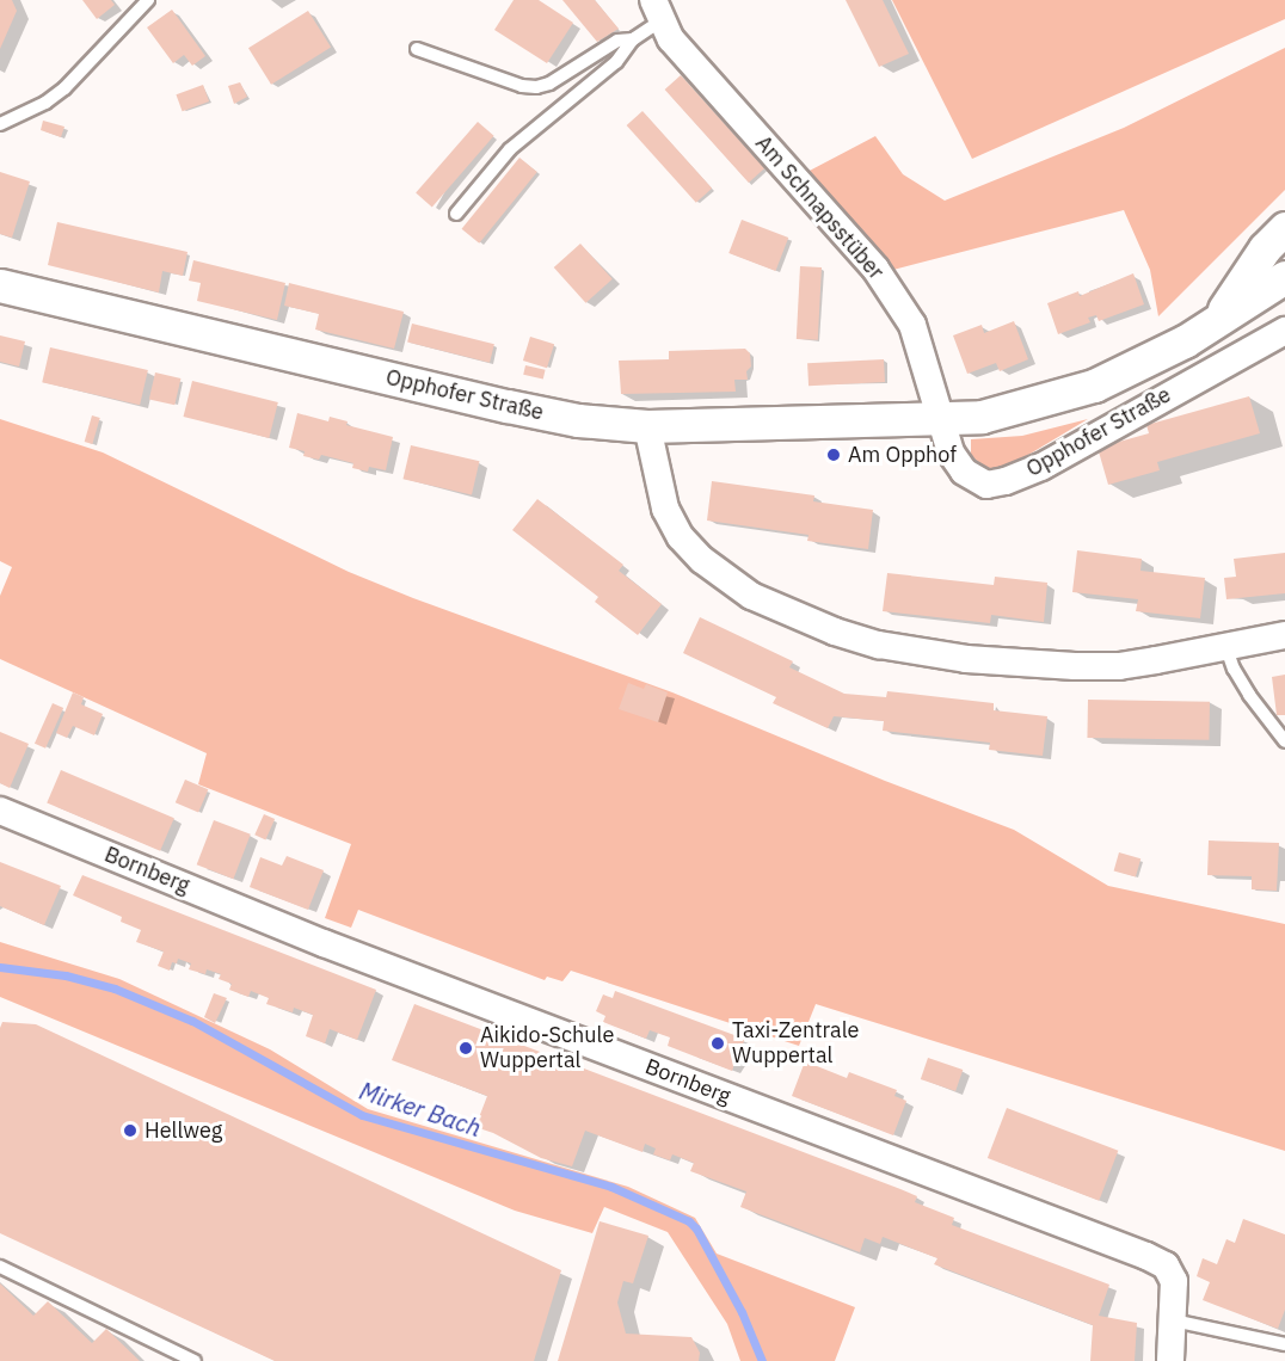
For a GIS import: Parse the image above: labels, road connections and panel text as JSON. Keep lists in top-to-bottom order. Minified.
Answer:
{"streets":{"street":["Am Schnapsstüber","Opphofer Straße","Bornberg"]},"crossings":[["Am Schnapsstüber","Opphofer Straße"]],"water":["Mirker Bach"],"places":["Am Opphof","Taxi-Zentrale Wuppertal","Aikido-Schule Wuppertal","Hellweg"]}
